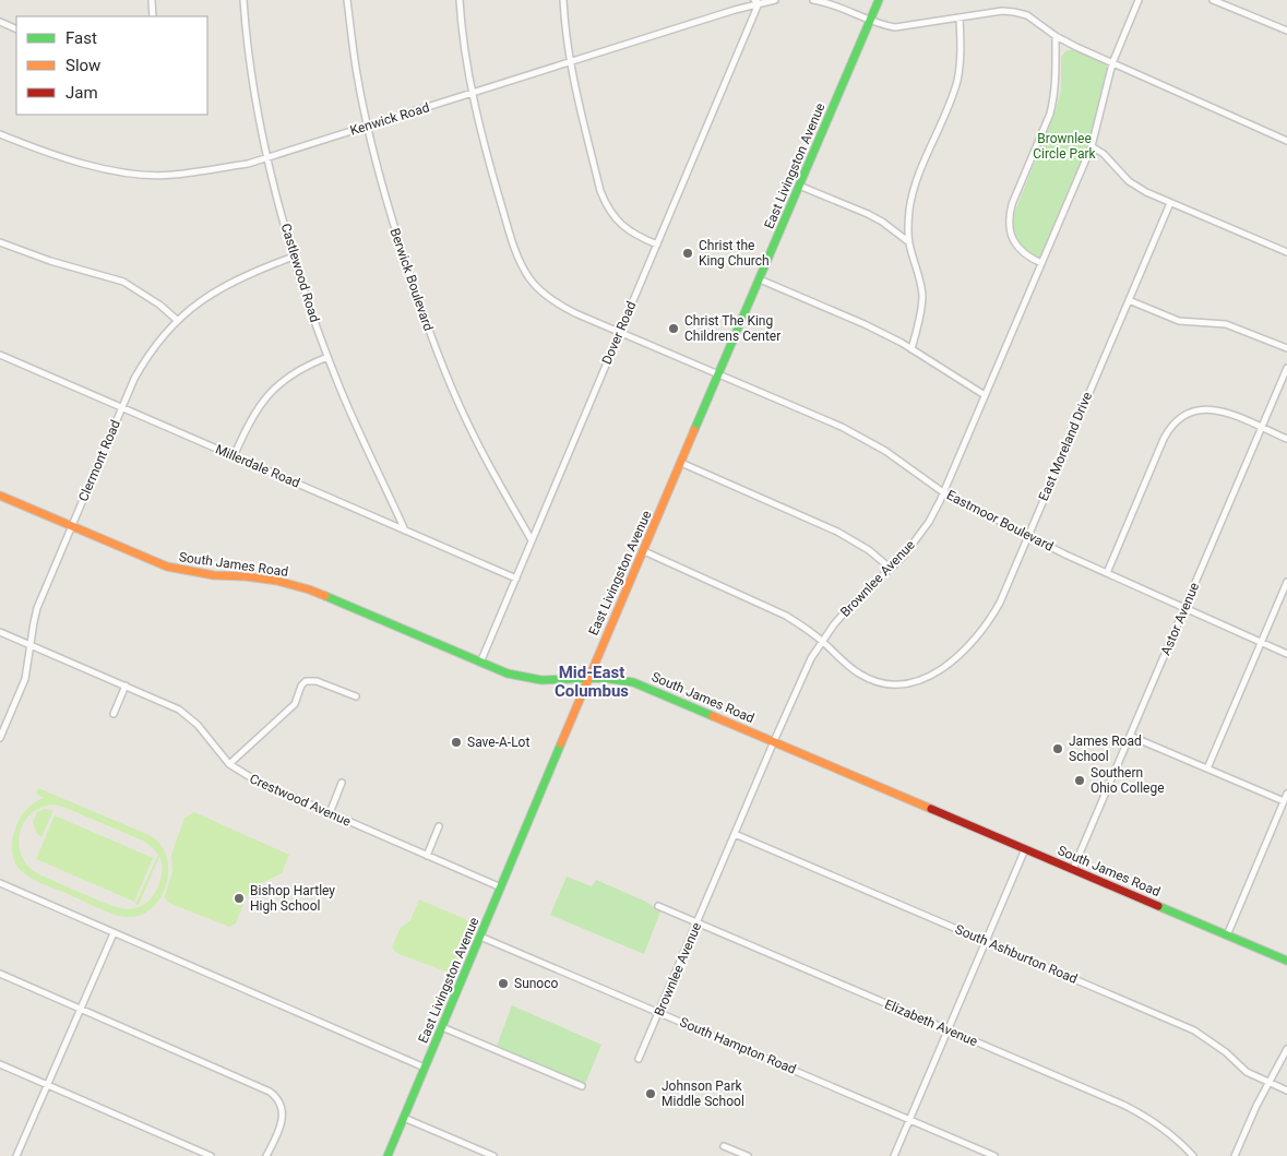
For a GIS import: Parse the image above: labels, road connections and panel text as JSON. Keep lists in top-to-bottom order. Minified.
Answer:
{"streets":{"main road":["East Livingston Avenue","South James Road"],"street":["Kenwick Road","Castlewood Road","Berwick Boulevard","Dover Road","East Moreland Drive","Clermont Road","Millerdale Road","Eastmoor Boulevard","Brownlee Avenue","Astor Avenue","Crestwood Avenue","South Ashburton Road","Elizabeth Avenue","South Hampton Road"]},"crossings":[["Kenwick Road","Castlewood Road"],["Kenwick Road","Berwick Boulevard"],["Kenwick Road","Dover Road"],["Kenwick Road","Eastmoor Boulevard"],["East Livingston Avenue","East Moreland Drive"],["East Livingston Avenue","Eastmoor Boulevard"],["East Livingston Avenue","South James Road"],["East Livingston Avenue","Crestwood Avenue"],["East Livingston Avenue","South Hampton Road"],["Castlewood Road","Clermont Road"],["Castlewood Road","Millerdale Road"],["Berwick Boulevard","Dover Road"],["Dover Road","Millerdale Road"],["Dover Road","Eastmoor Boulevard"],["Dover Road","South James Road"],["East Moreland Drive","Eastmoor Boulevard"],["East Moreland Drive","Brownlee Avenue"],["Clermont Road","Millerdale Road"],["Clermont Road","South James Road"],["Clermont Road","Crestwood Avenue"],["Eastmoor Boulevard","Brownlee Avenue"],["Eastmoor Boulevard","Astor Avenue"],["South James Road","Brownlee Avenue"],["South James Road","Astor Avenue"],["Brownlee Avenue","South Ashburton Road"],["Brownlee Avenue","Elizabeth Avenue"],["Brownlee Avenue","South Hampton Road"]],"districts":["Mid-East Columbus"],"parks":["Brownlee Circle Park"],"places":["Christ the King Church","Christ The King Childrens Center","Save-A-Lot","James Road School","Southern Ohio College","Bishop Hartley High School","Sunoco","Johnson Park Middle School"],"legend":["Fast","Slow","Jam"]}
